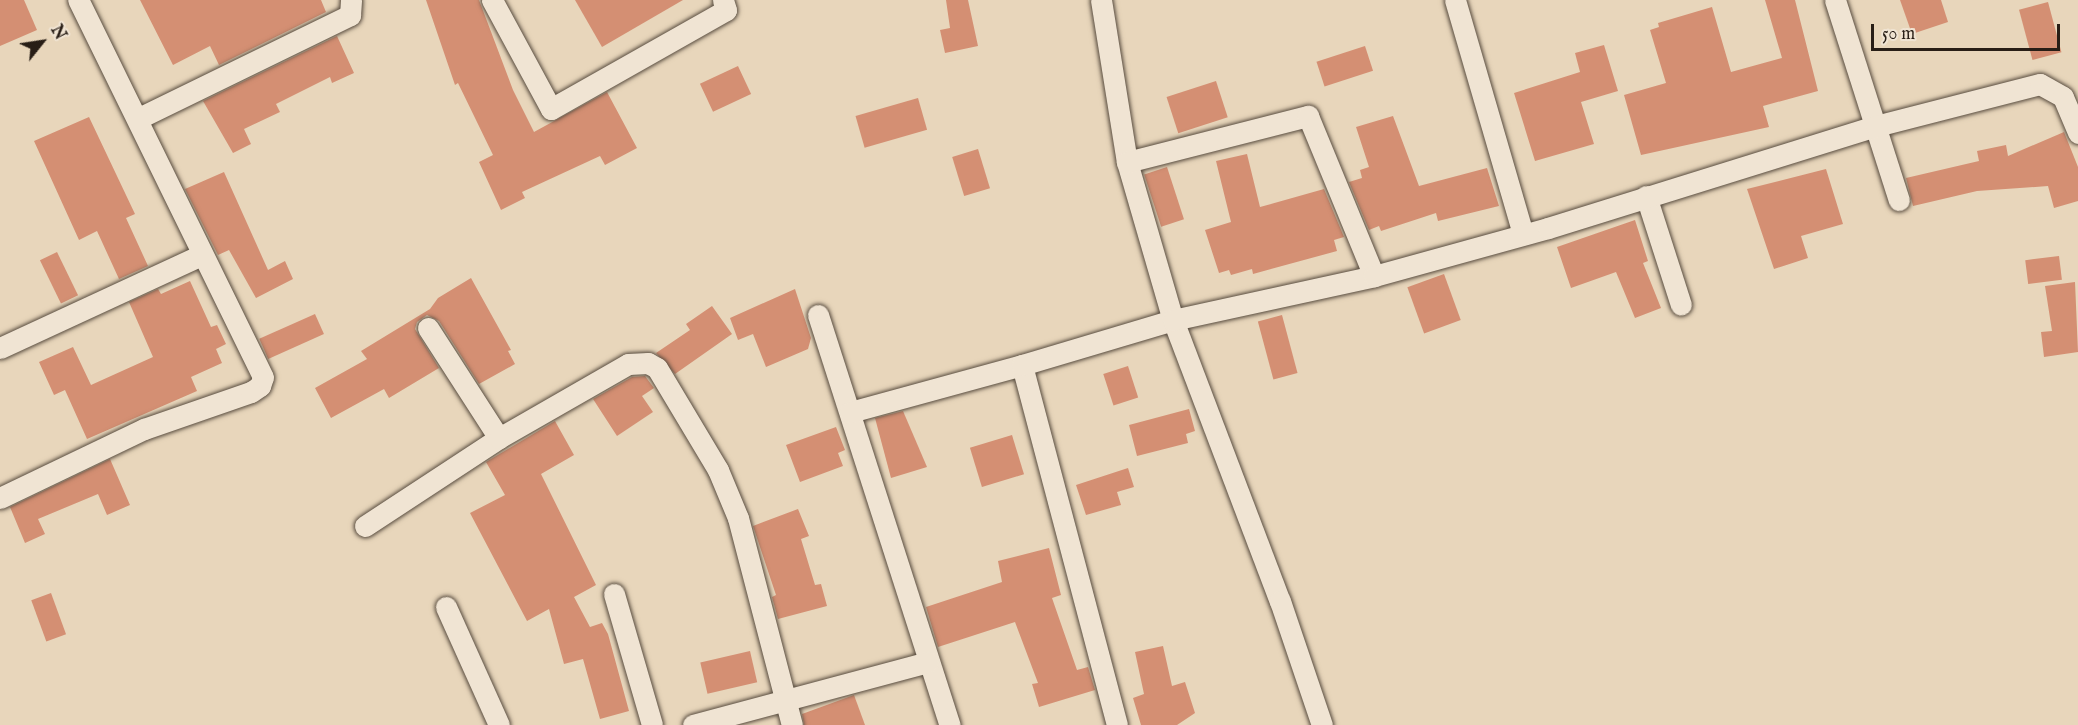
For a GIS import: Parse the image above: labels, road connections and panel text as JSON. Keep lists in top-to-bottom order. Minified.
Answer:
{"scale_bar":"50 m","north":"top right"}
